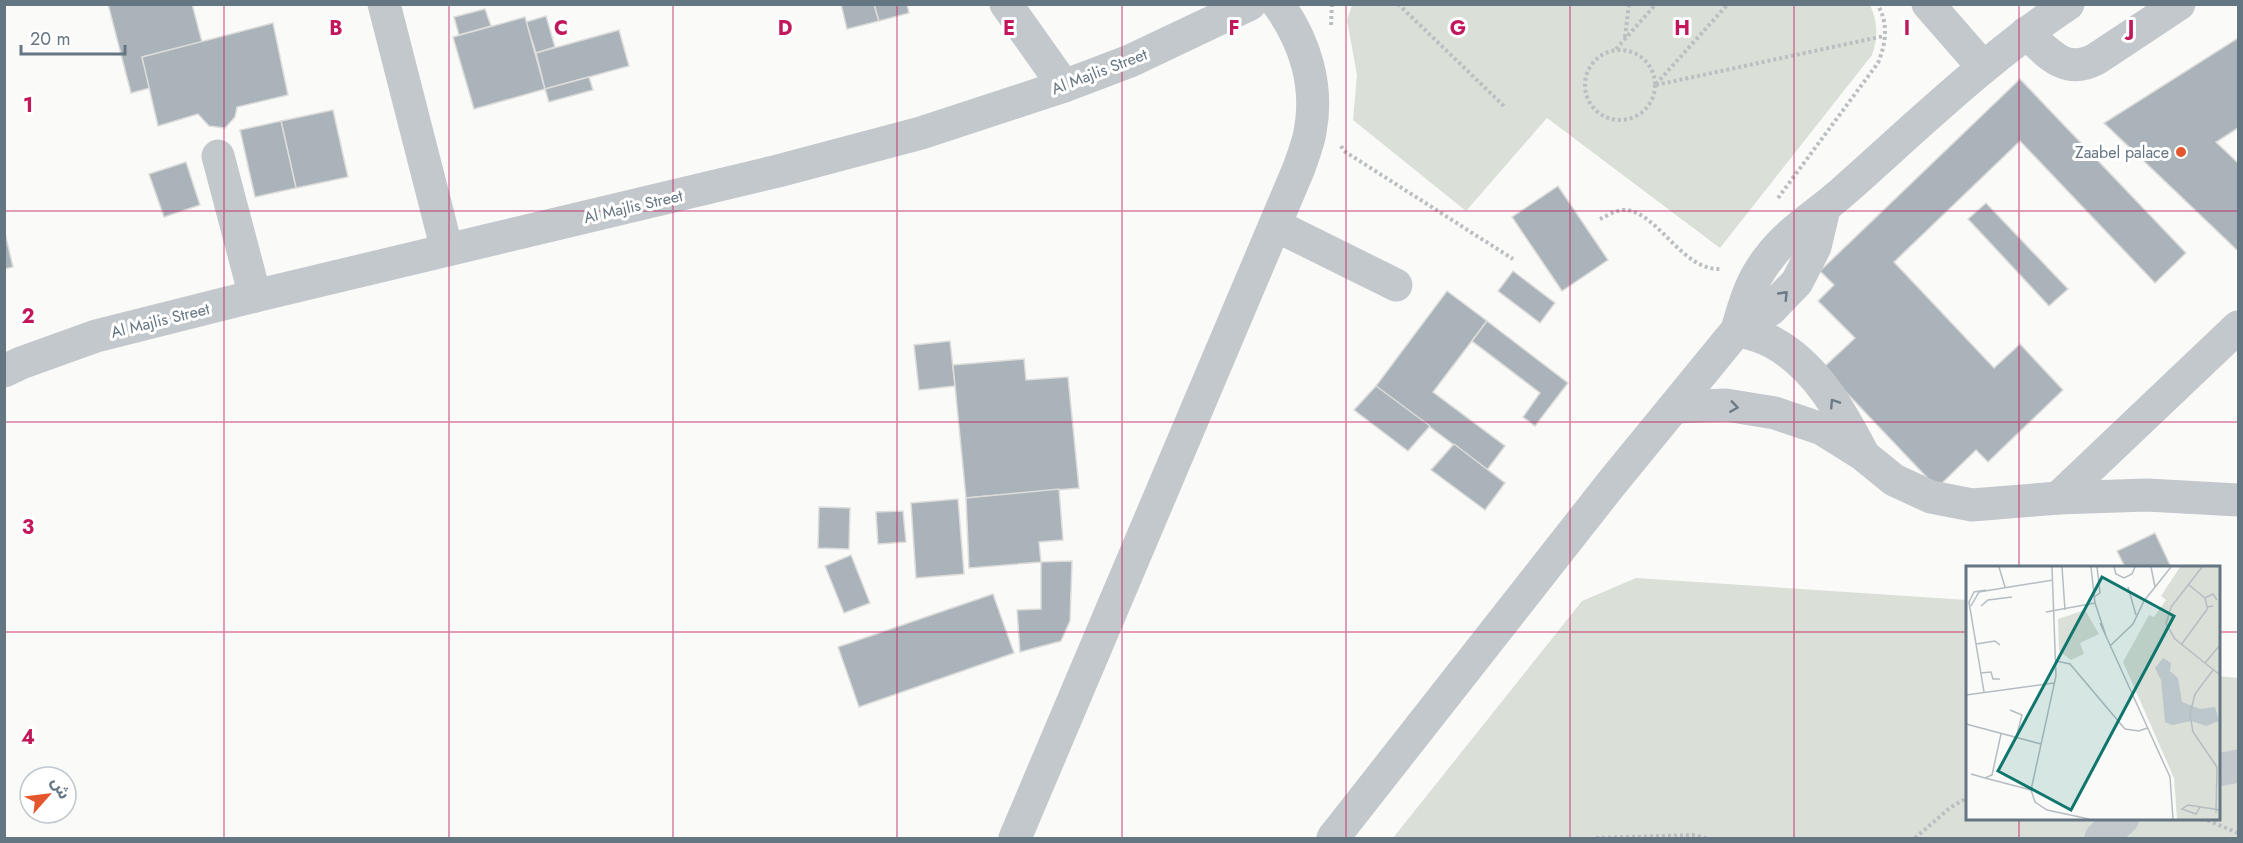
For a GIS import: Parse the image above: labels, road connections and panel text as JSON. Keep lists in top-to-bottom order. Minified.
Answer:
{"streets":{"street":["Al Majlis Street"]},"places":["Zaabel palace"],"scale_bar":"20 m","north":"top right","grid":{"columns":["B","C","D","E","F","G","H","I","J"],"rows":["1","2","3","4"]}}
